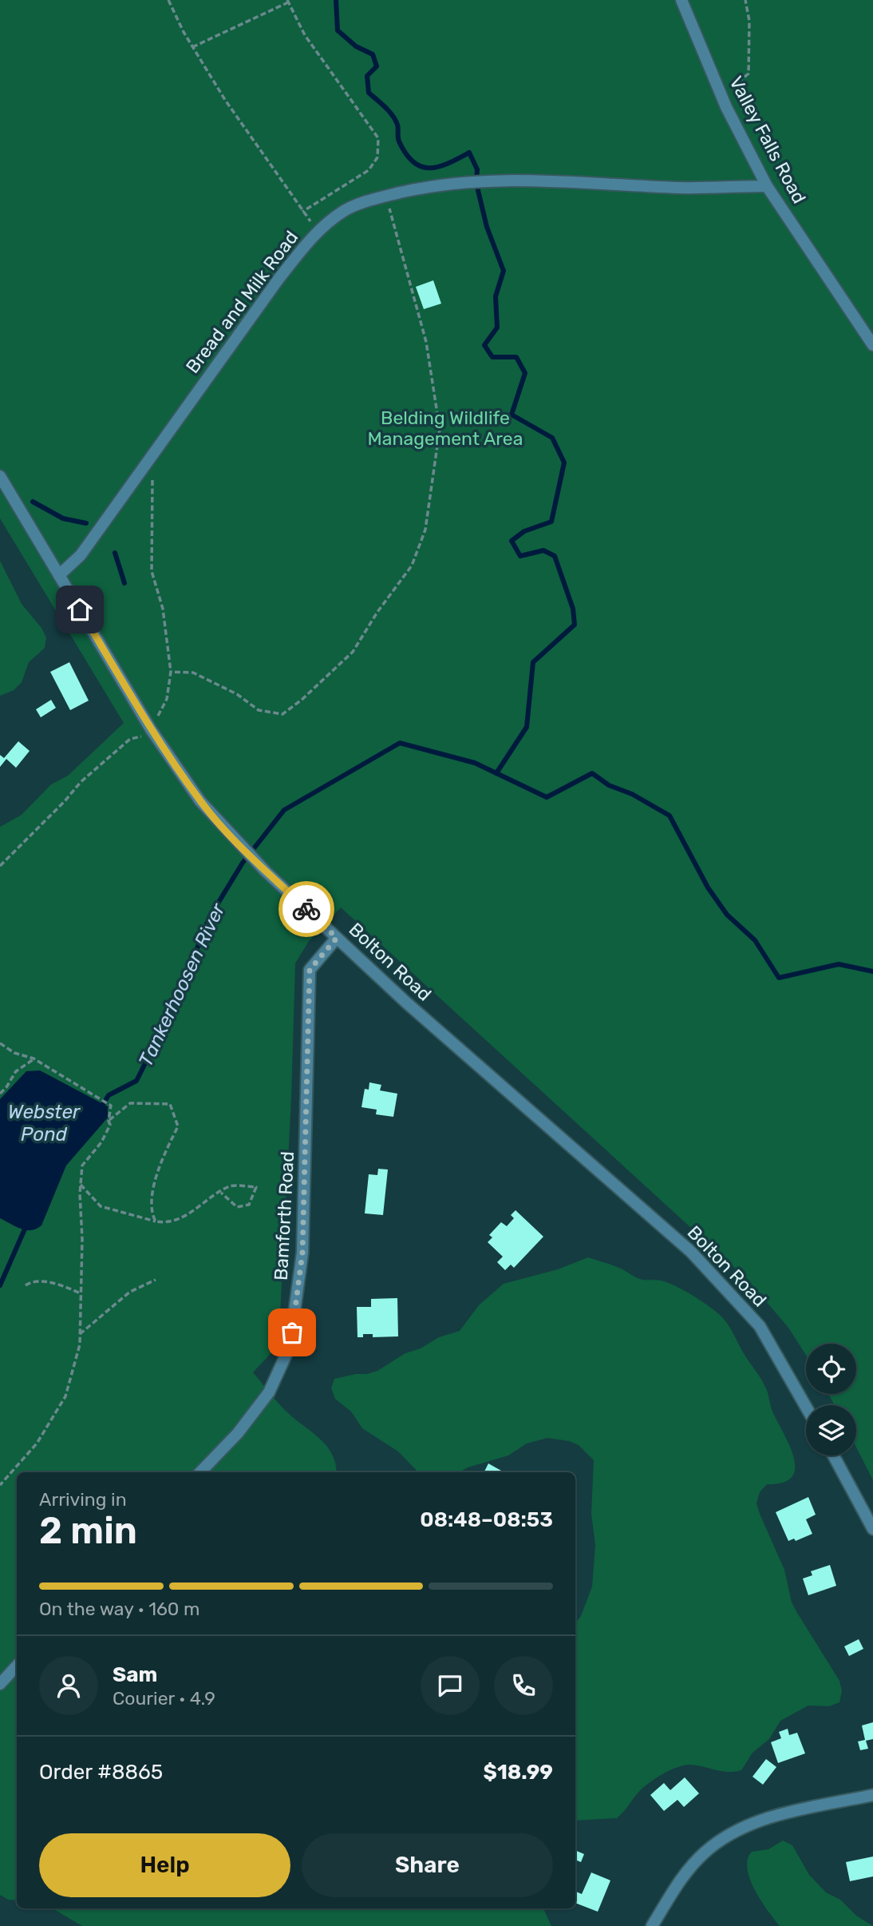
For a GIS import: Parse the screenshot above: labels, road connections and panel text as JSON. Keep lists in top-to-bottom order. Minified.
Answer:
{"streets":{"street":["Valley Falls Road","Bread and Milk Road","Bolton Road","Bamforth Road"]},"crossings":[["Valley Falls Road","Bread and Milk Road"],["Bread and Milk Road","Bolton Road"],["Bolton Road","Bamforth Road"]],"water":["Tankerhoosen River","Webster Pond"],"parks":["Belding Wildlife Management Area"],"page":{"heading":["2 min","Arriving in","08:48–08:53"],"panel":["Sam","Courier · 4.9","Order #8865","$18.99"],"bar":"On the way · 160 m","buttons":["Help","Share"]}}
